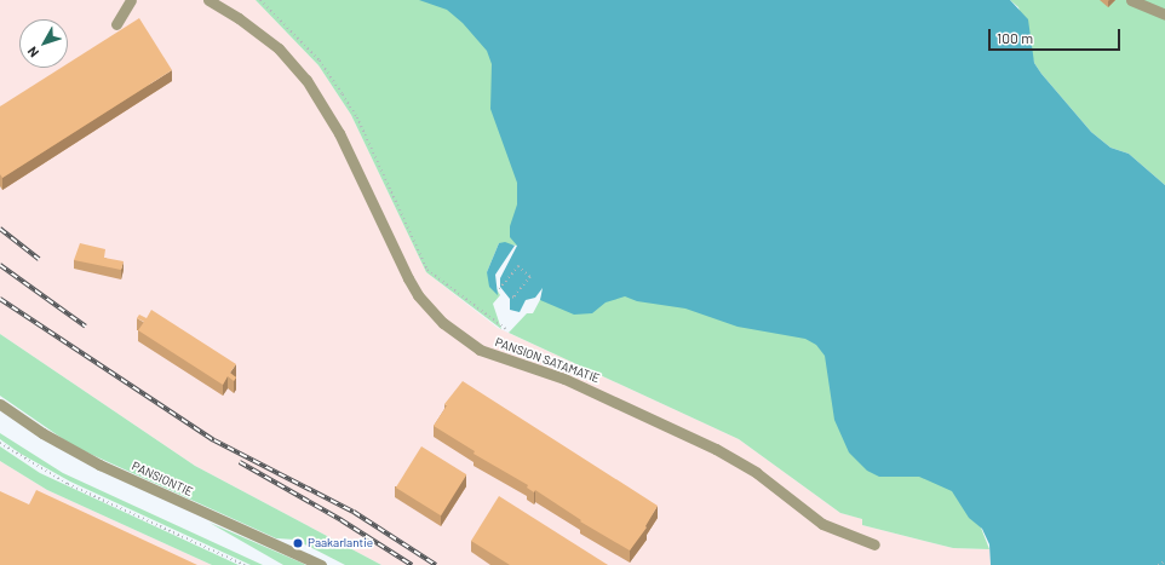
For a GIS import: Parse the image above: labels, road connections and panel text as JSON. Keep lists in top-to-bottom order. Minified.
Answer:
{"streets":{"street":["PANSION SATAMATIE","PANSIONTIE"]},"places":["Paakarlantie"],"scale_bar":"100 m","north":"bottom left"}
